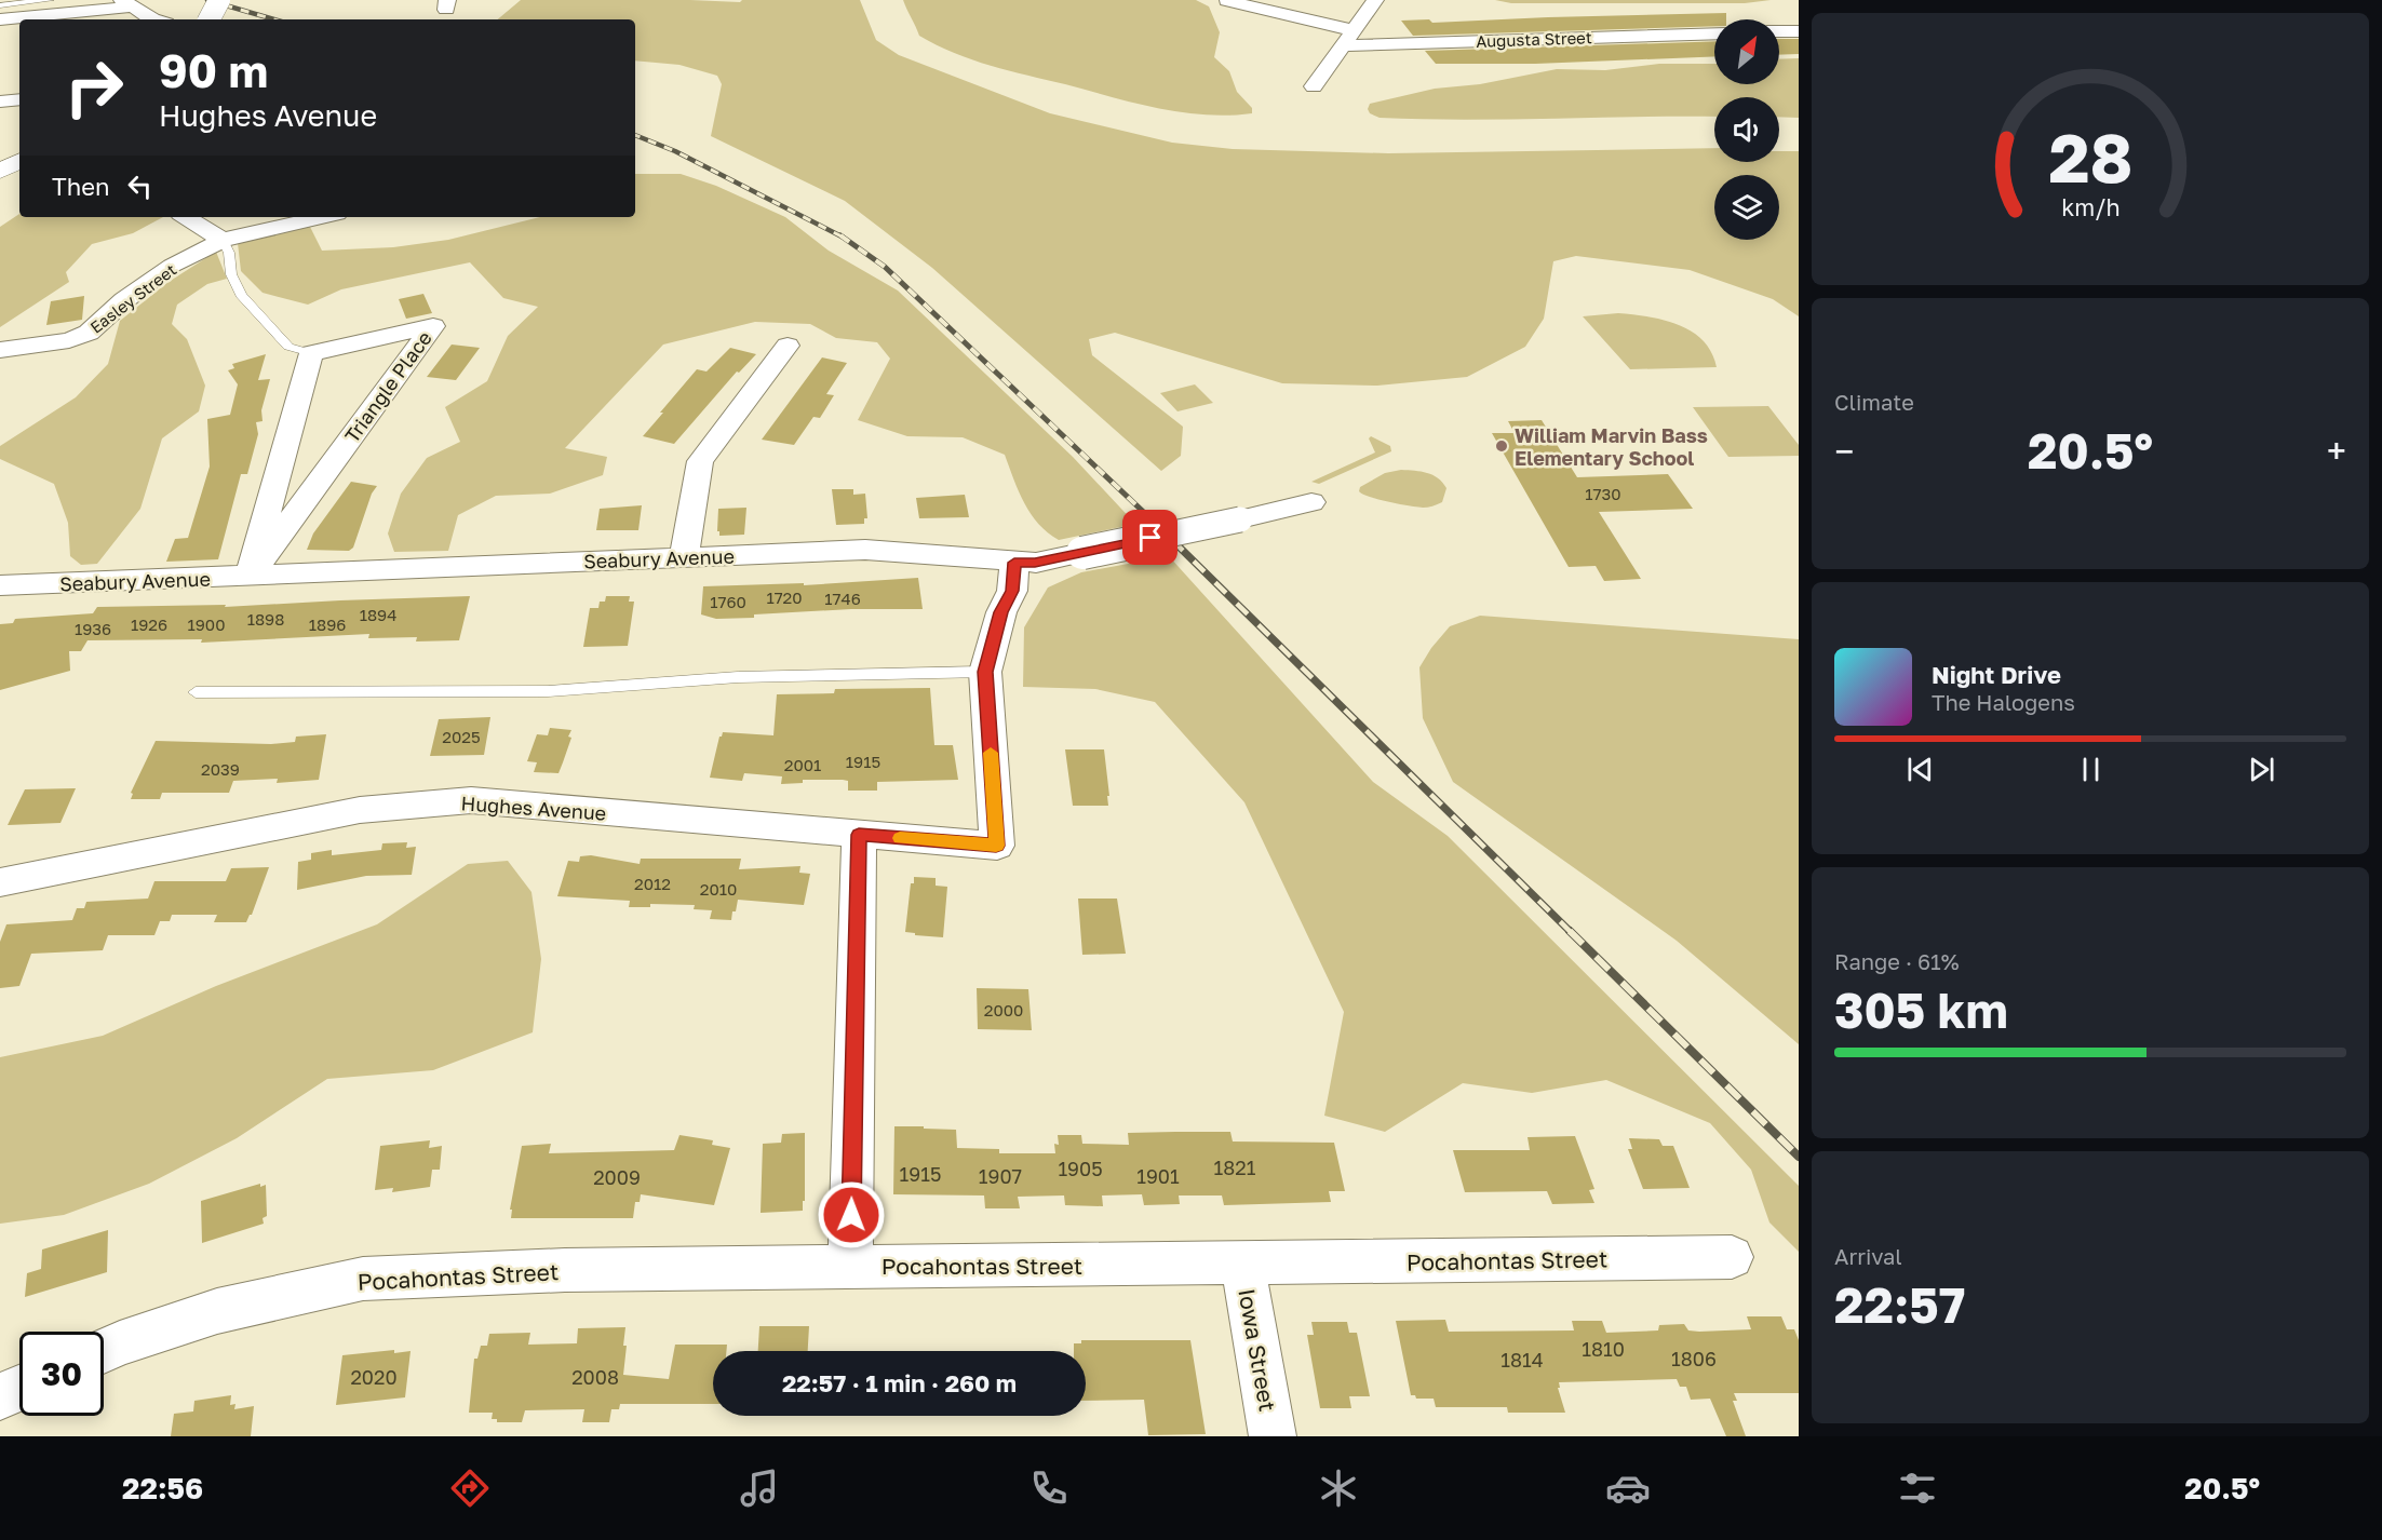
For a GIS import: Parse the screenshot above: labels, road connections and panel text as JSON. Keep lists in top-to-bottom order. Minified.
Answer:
{"streets":{"street":["Augusta Street","Easley Street","Triangle Place","Seabury Avenue","Hughes Avenue","Pocahontas Street","Iowa Street"]},"crossings":[["Triangle Place","Seabury Avenue"],["Pocahontas Street","Iowa Street"]],"places":["William Marvin Bass Elementary School"],"house_numbers":["1730","1720","1746","1760","1894","1898","1926","1900","1896","1936","2025","1915","2001","2039","2012","2010","2000","1821","1905","1915","1907","1901","2009","1810","1806","1814","2020","2008"],"north":"top right","page":{"turn":["90 m","Hughes Avenue"],"then":"Then","tile":["Climate",["Range · 61%","305 km"],["Arrival","22:57"]],"heat":["−","20.5°","+"],"song":["Night Drive","The Halogens"],"limit":"30","trip":"22:57 · 1 min · 260 m","tabs":["22:56","20.5°"],"gauge":["28","km/h"]}}
